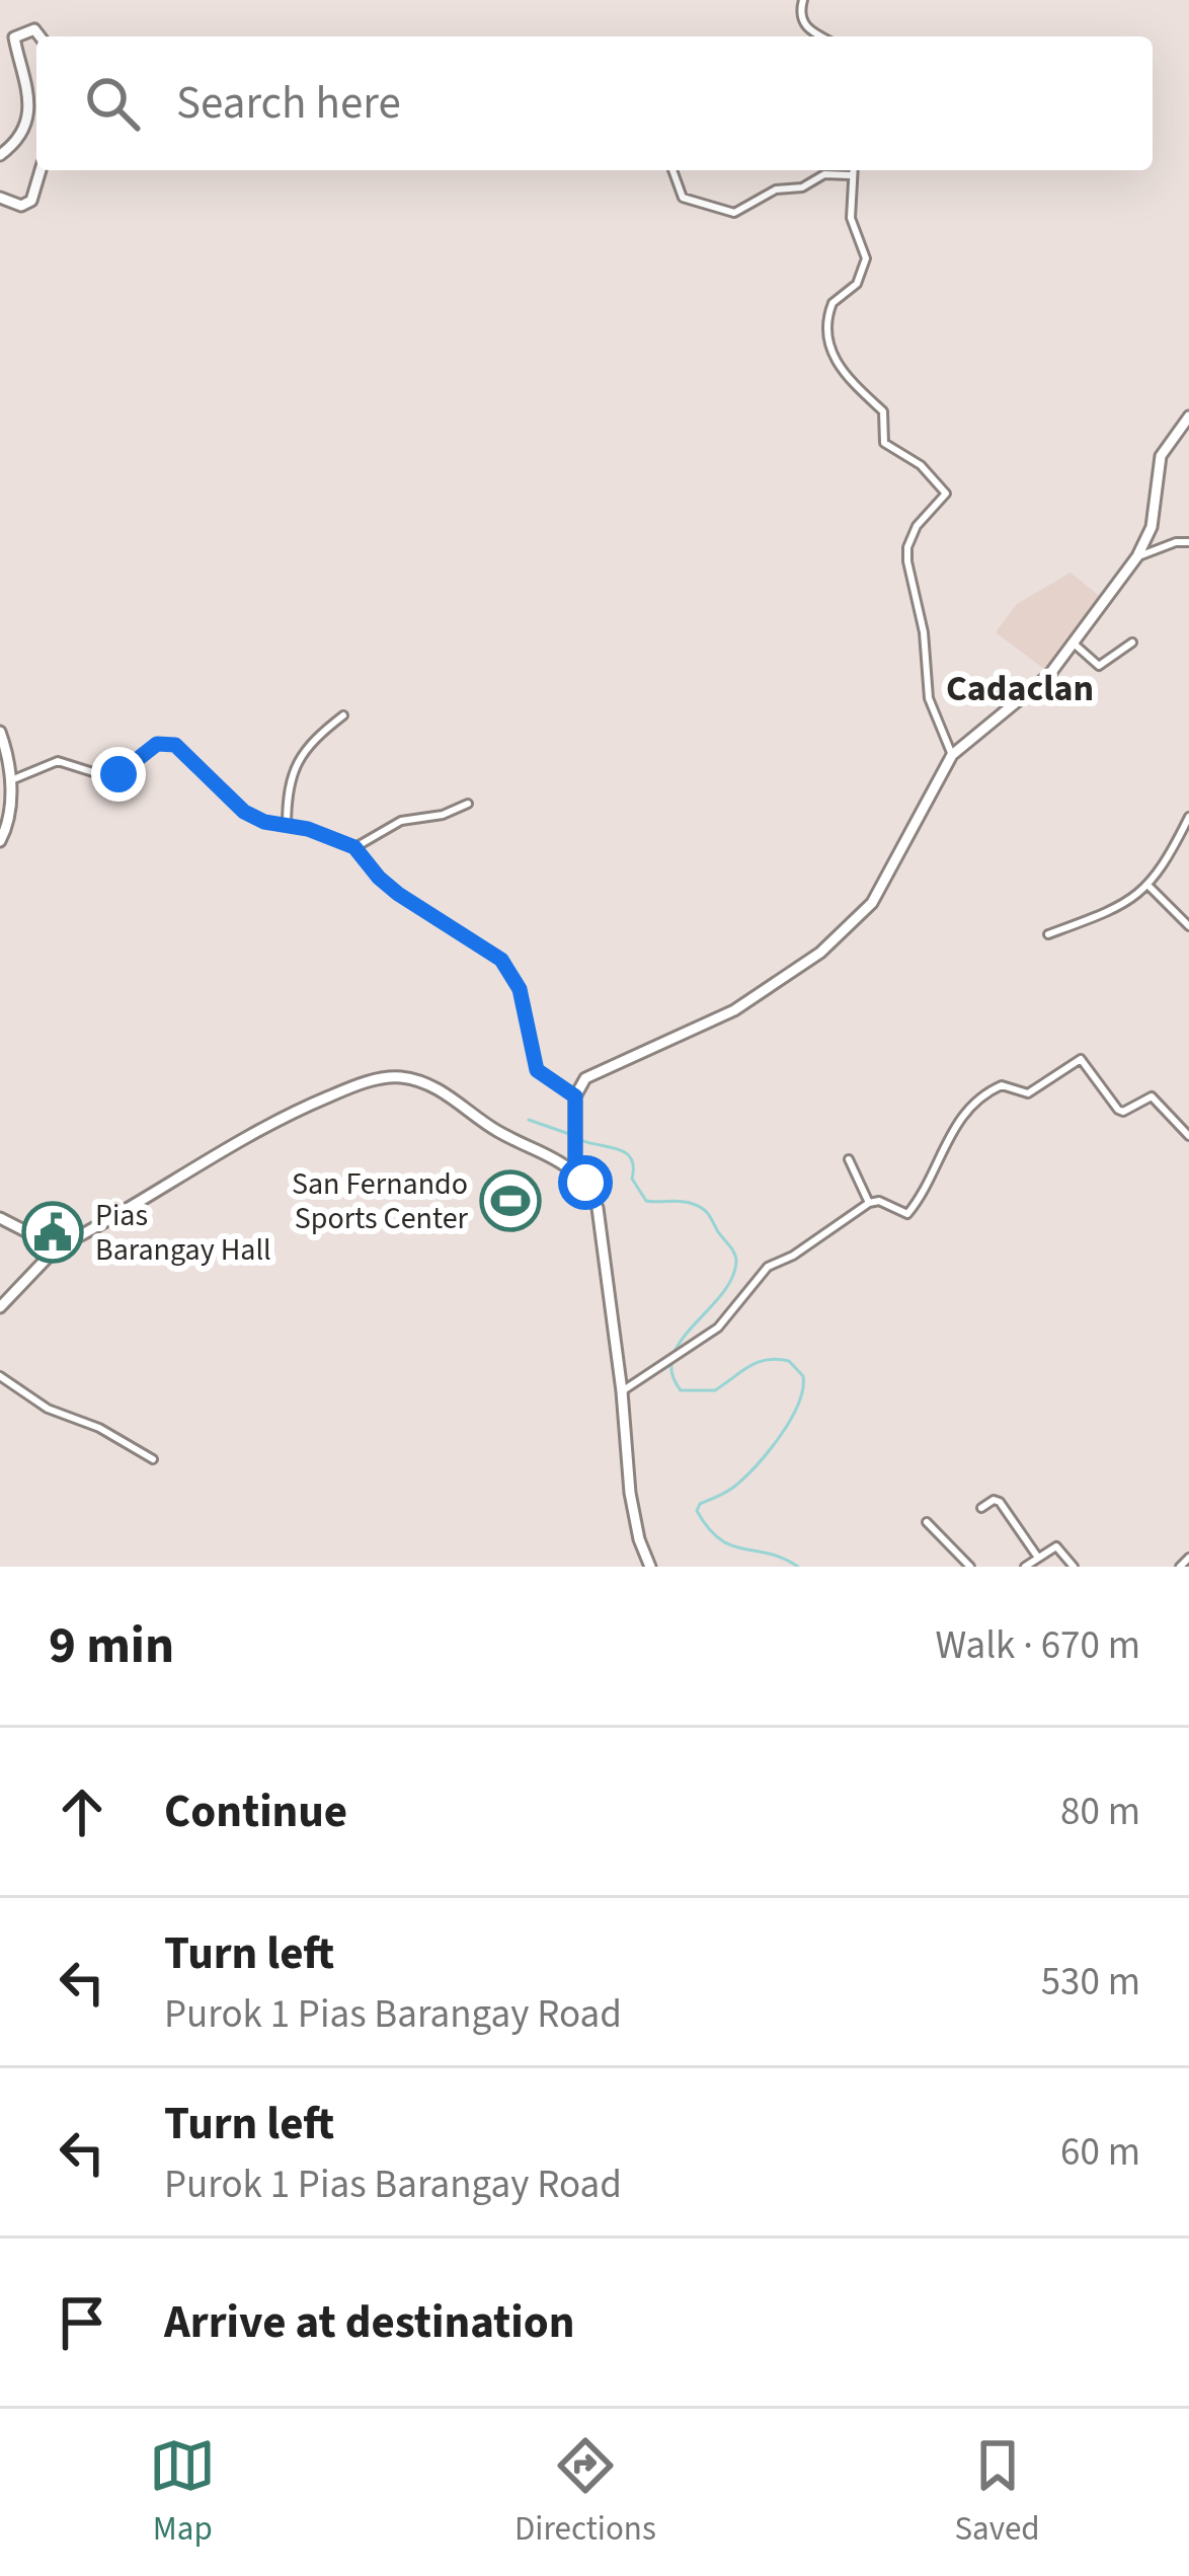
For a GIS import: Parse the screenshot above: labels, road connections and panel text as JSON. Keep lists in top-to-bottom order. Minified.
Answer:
{"districts":["Cadaclan"],"places":{"sports":["San Fernando Sports Center"],"public building":["Pias Barangay Hall"]},"page":{"search":"Search here","heading":["9 min","Walk · 670 m"],"list":[["Continue","80 m"],["Turn left","Purok 1 Pias Barangay Road","530 m"],["Turn left","Purok 1 Pias Barangay Road","60 m"],"Arrive at destination"],"nav":["Map","Directions","Saved"]}}
